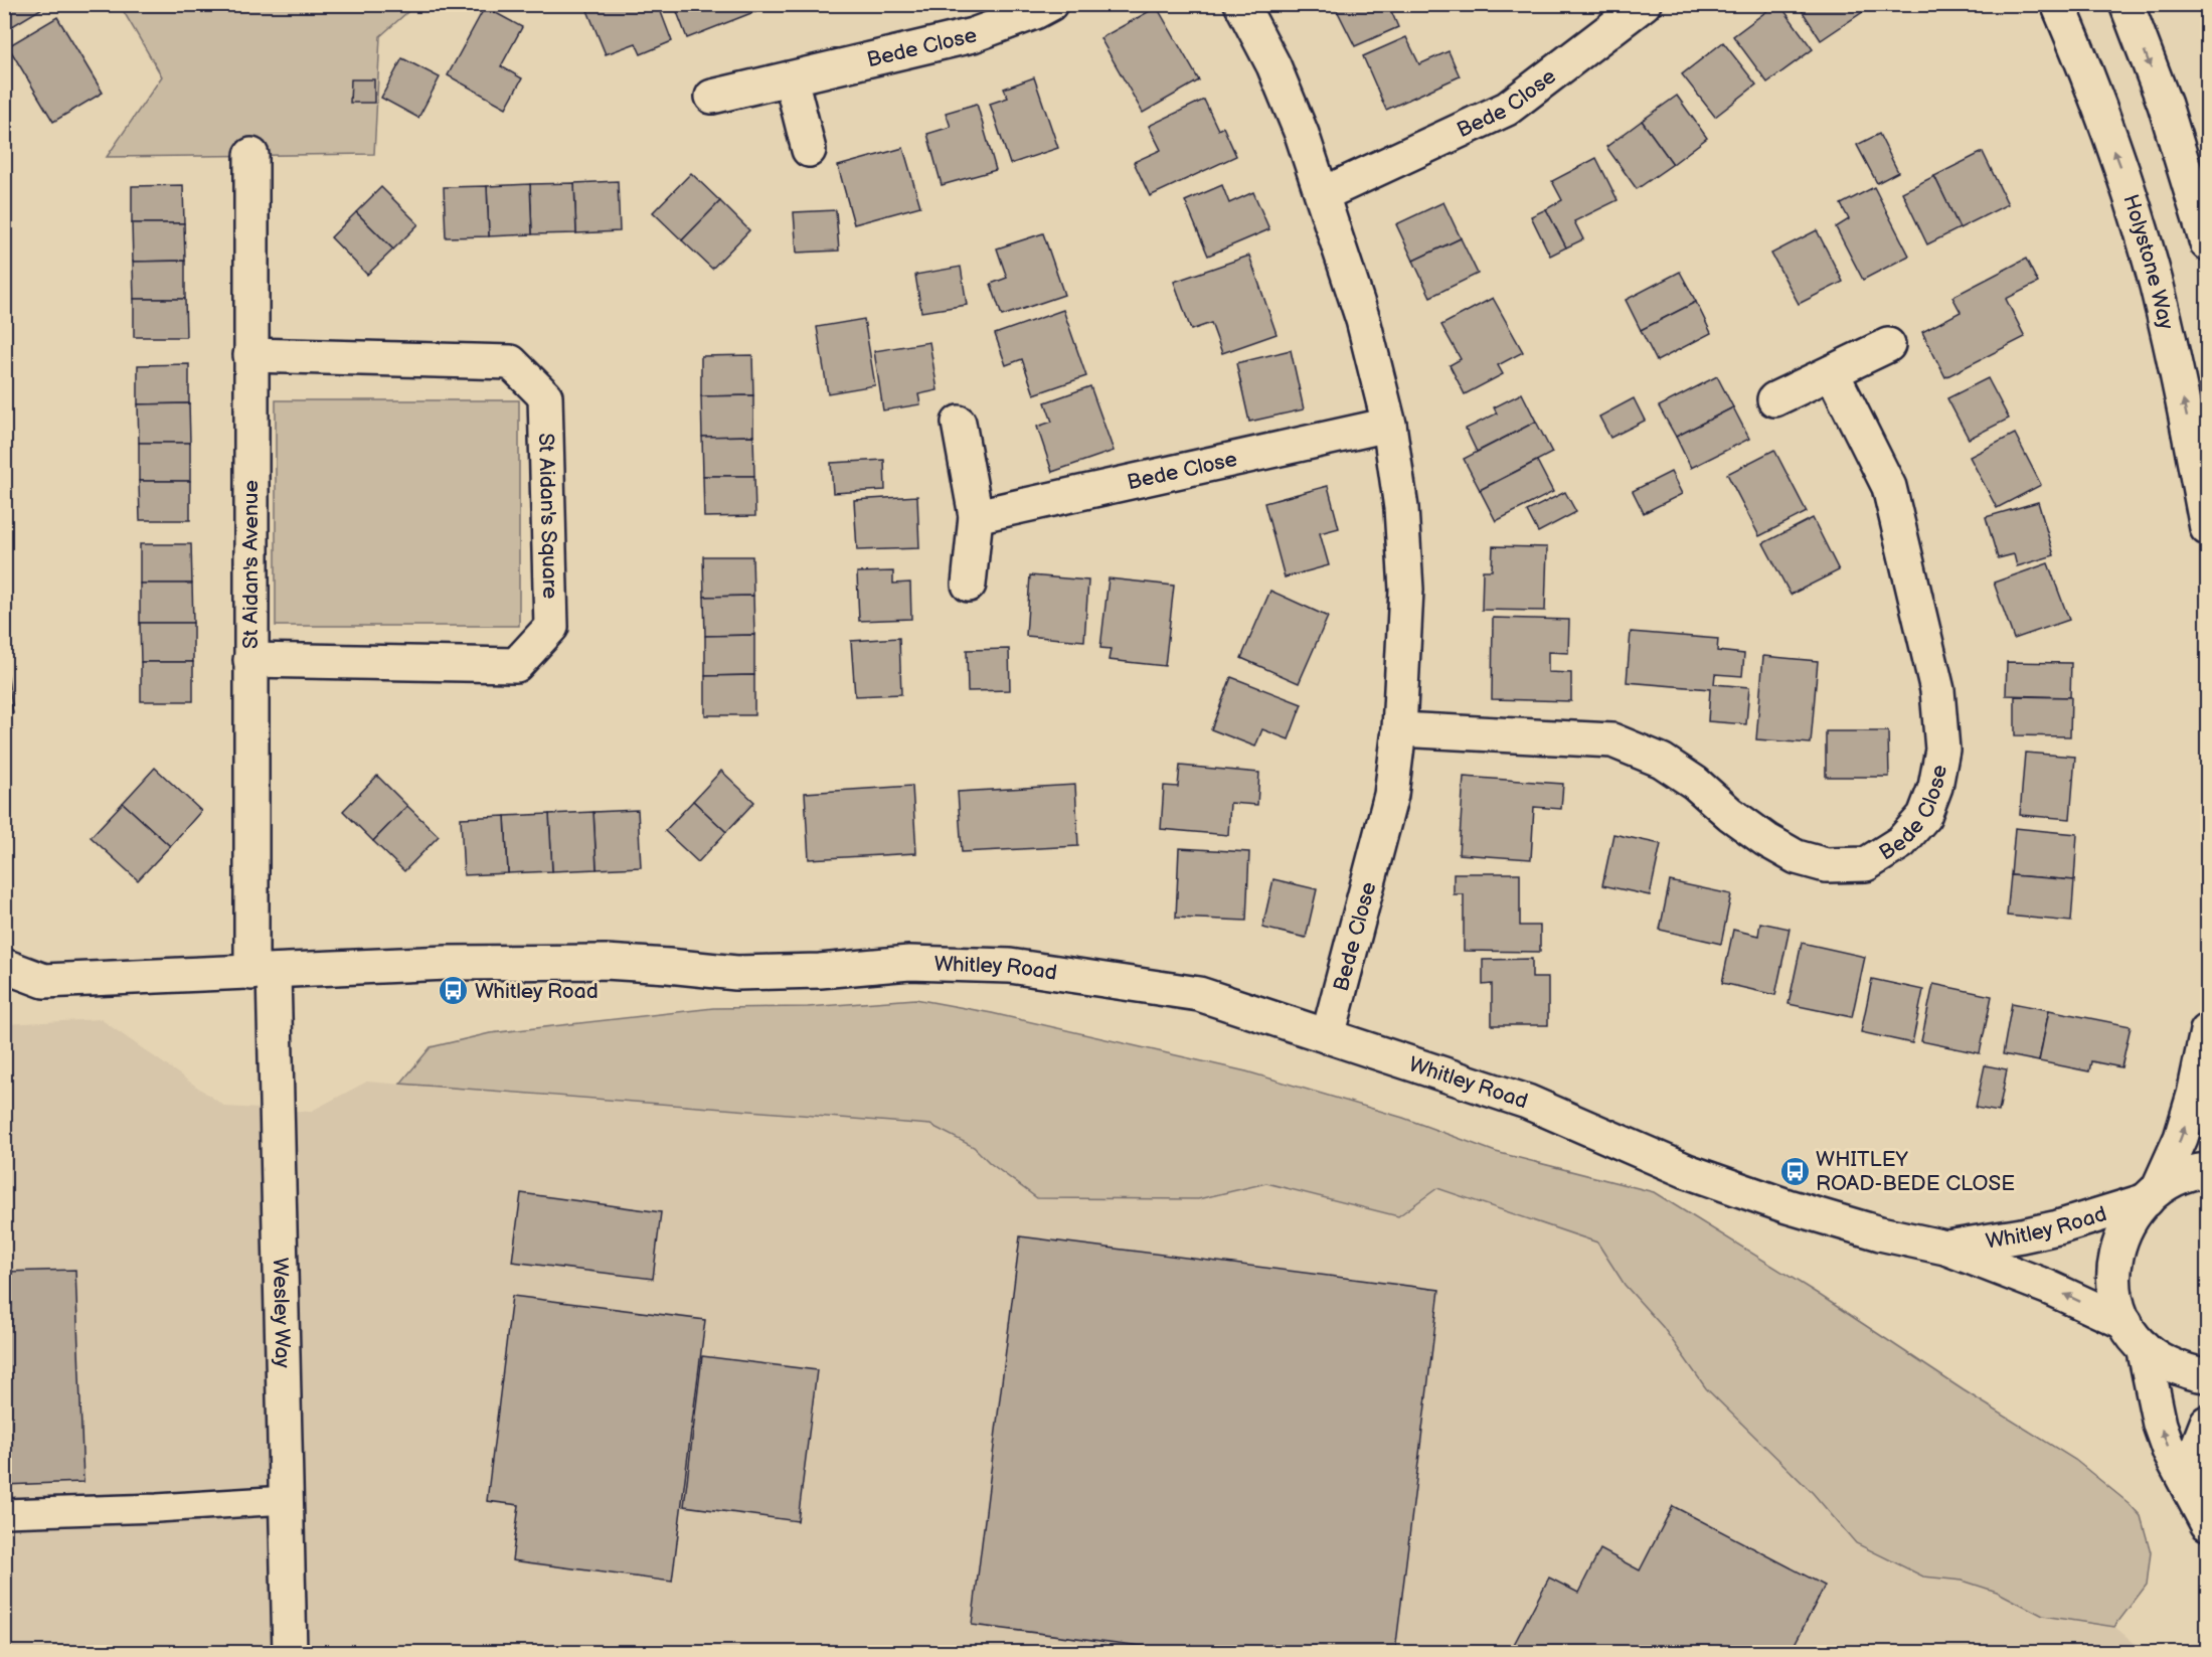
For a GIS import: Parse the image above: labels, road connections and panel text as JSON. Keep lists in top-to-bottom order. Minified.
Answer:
{"streets":{"street":["Bede Close","Holystone Way","St Aidan's Square","St Aidan's Avenue","Whitley Road","Wesley Way"]},"crossings":[["Bede Close","Whitley Road"],["St Aidan's Square","St Aidan's Avenue"],["St Aidan's Avenue","Whitley Road"],["St Aidan's Avenue","Wesley Way"],["Whitley Road","Wesley Way"]],"places":{"bus stop":["Whitley Road","WHITLEY ROAD-BEDE CLOSE"]}}
